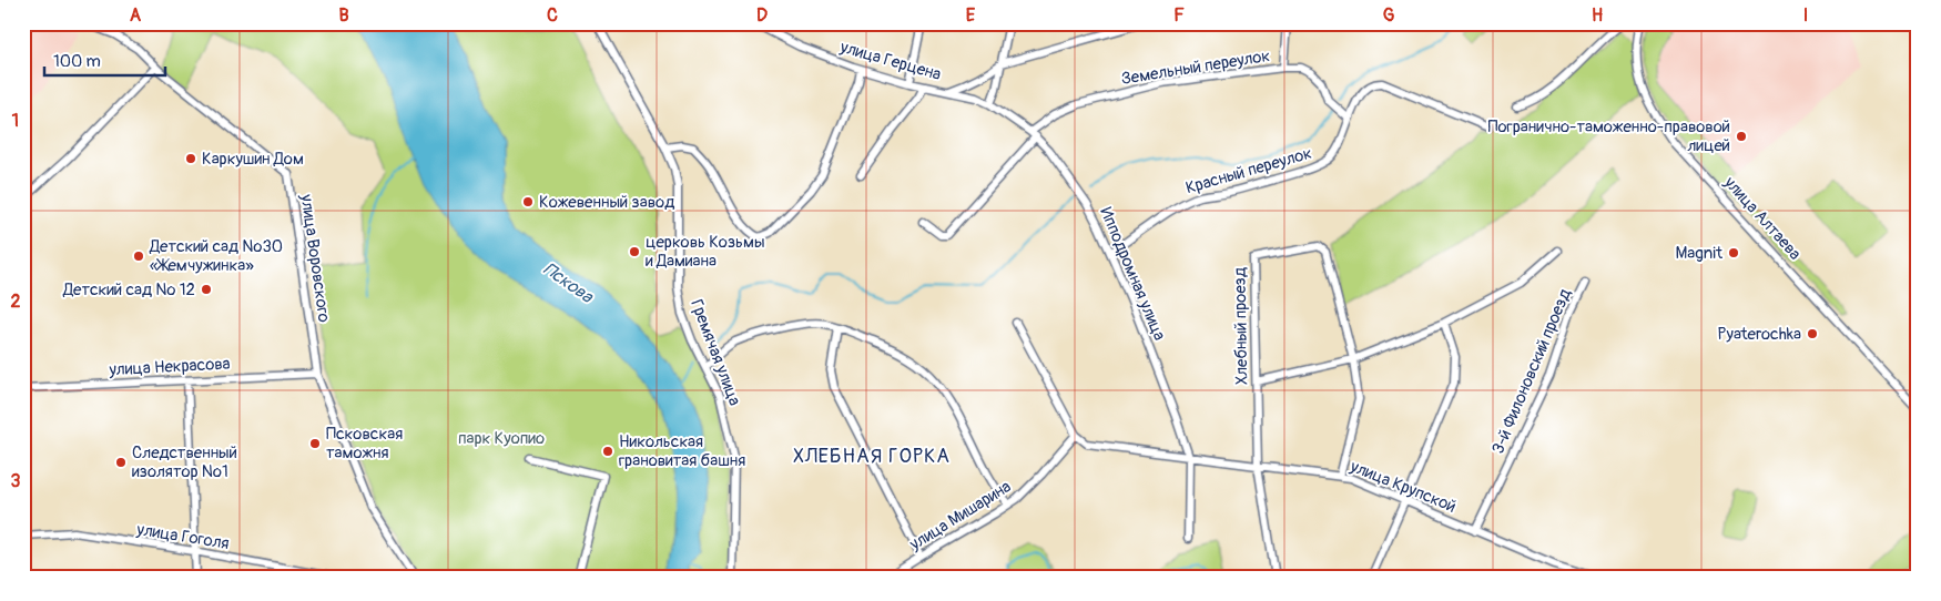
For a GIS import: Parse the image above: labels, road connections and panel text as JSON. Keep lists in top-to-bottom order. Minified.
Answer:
{"streets":{"street":["улица Герцена","Земельный переулок","Красный переулок","улица Алтаева","улица Воровского","Ипподромная улица","Хлебный проезд","Гремячая улица","улица Некрасова","3-й Филоновский проезд","улица Крупской","улица Мишарина","улица Гоголя"]},"crossings":[["улица Герцена","Ипподромная улица"],["Земельный переулок","Красный переулок"],["Земельный переулок","Ипподромная улица"],["Красный переулок","Ипподромная улица"],["улица Воровского","улица Некрасова"],["Ипподромная улица","улица Крупской"],["Хлебный проезд","улица Крупской"],["3-й Филоновский проезд","улица Крупской"]],"districts":["ХЛЕБНАЯ ГОРКА"],"water":["Пскова"],"parks":["парк Куопио"],"places":["Погранично-таможенно-правовой лицей","Каркушин Дом","Кожевенный завод","церковь Козьмы и Дамиана","Magnit","Детский сад №30 «Жемчужинка»","Детский сад № 12","Pyaterochka","Псковская таможня","Никольская грановитая башня","Следственный изолятор №1"],"scale_bar":"100 m","grid":{"columns":["A","B","C","D","E","F","G","H","I"],"rows":["1","2","3"]}}
